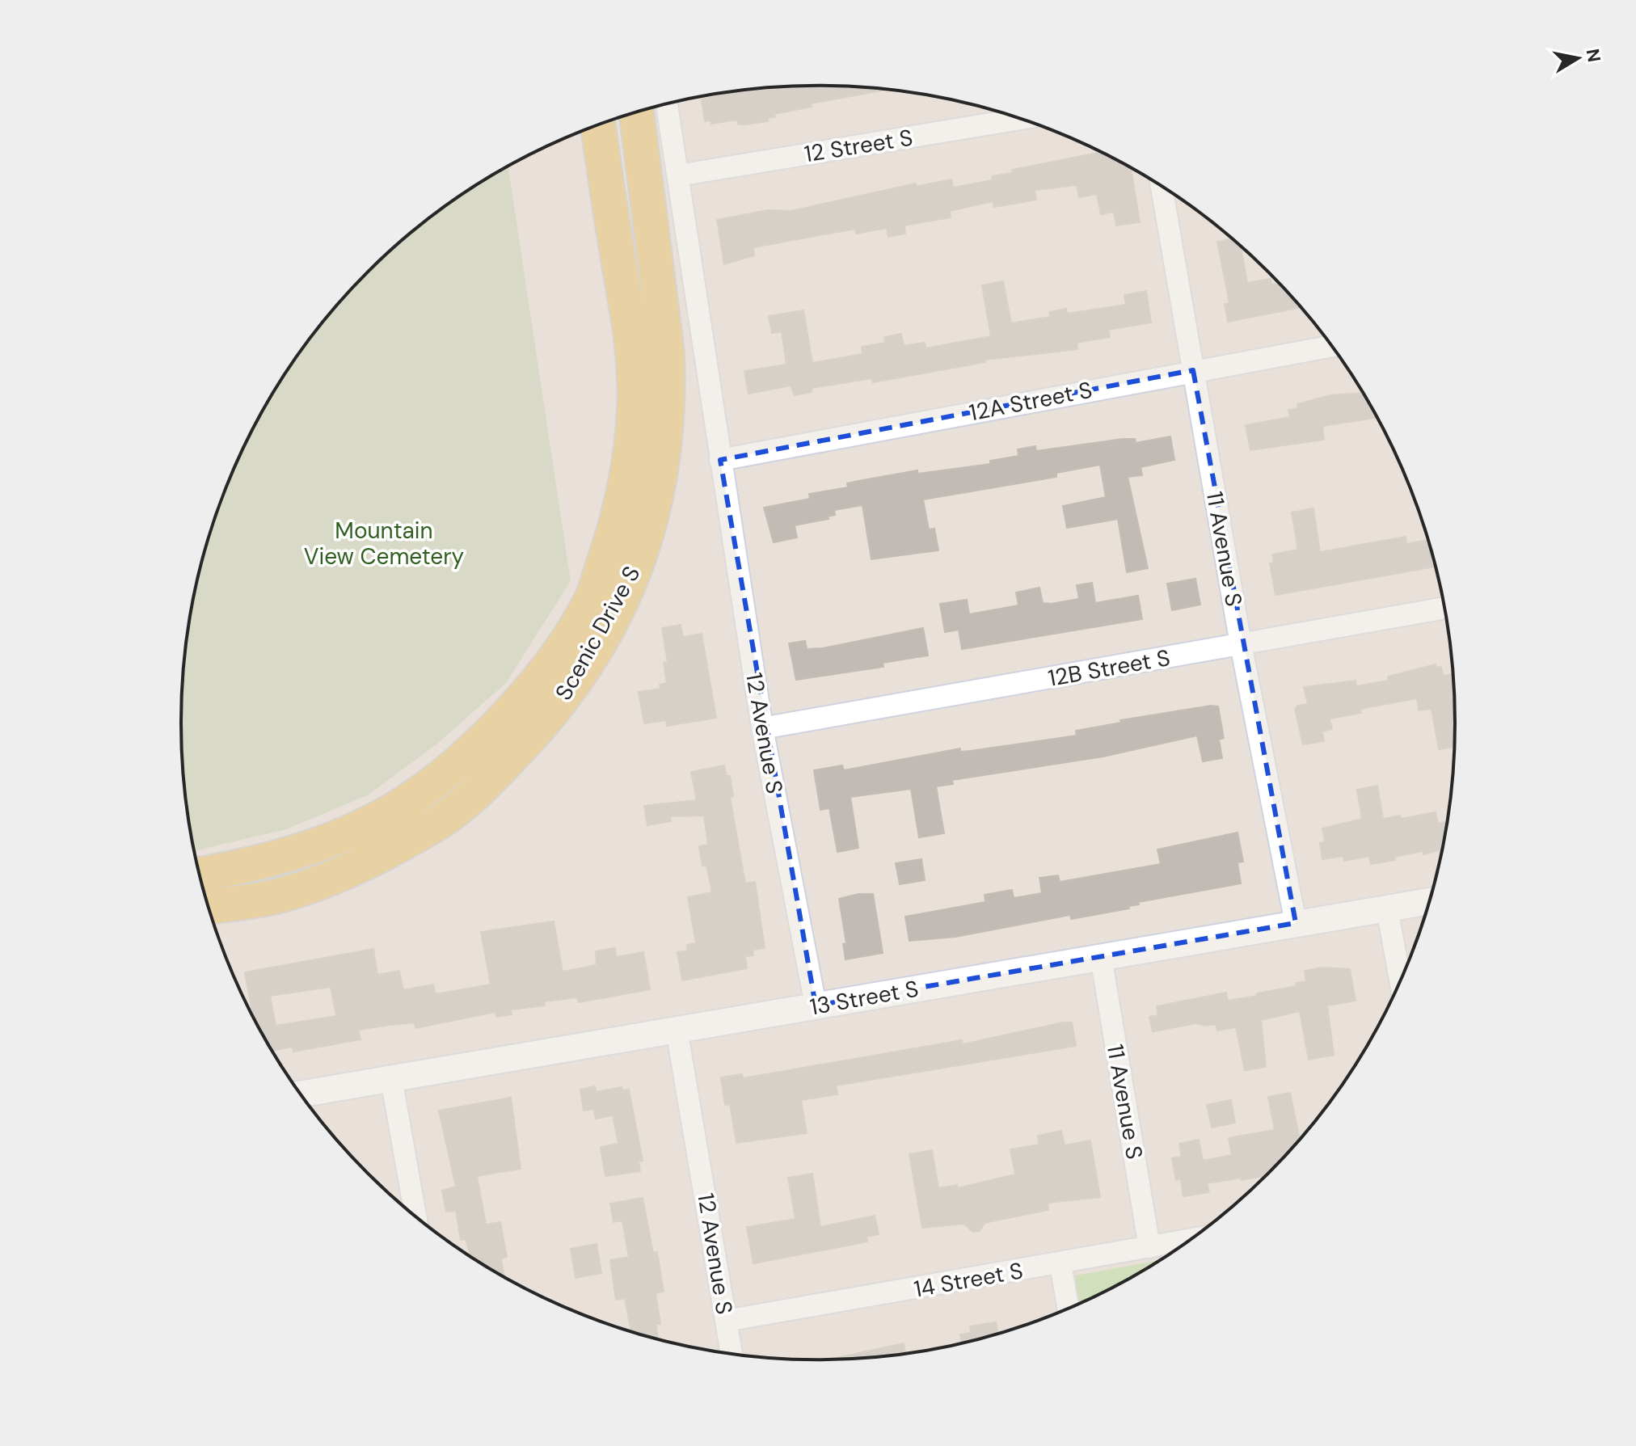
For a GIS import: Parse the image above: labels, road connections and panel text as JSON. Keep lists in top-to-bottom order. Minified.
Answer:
{"streets":{"main road":["Scenic Drive S"],"street":["12 Street S","12A Street S","11 Avenue S","12B Street S","12 Avenue S","13 Street S","14 Street S"]},"crossings":[["12A Street S","11 Avenue S"],["12A Street S","12 Avenue S"],["11 Avenue S","12B Street S"],["11 Avenue S","13 Street S"],["11 Avenue S","14 Street S"],["12B Street S","12 Avenue S"],["12 Avenue S","13 Street S"],["12 Avenue S","14 Street S"]],"parks":["Mountain View Cemetery"],"north":"right"}
